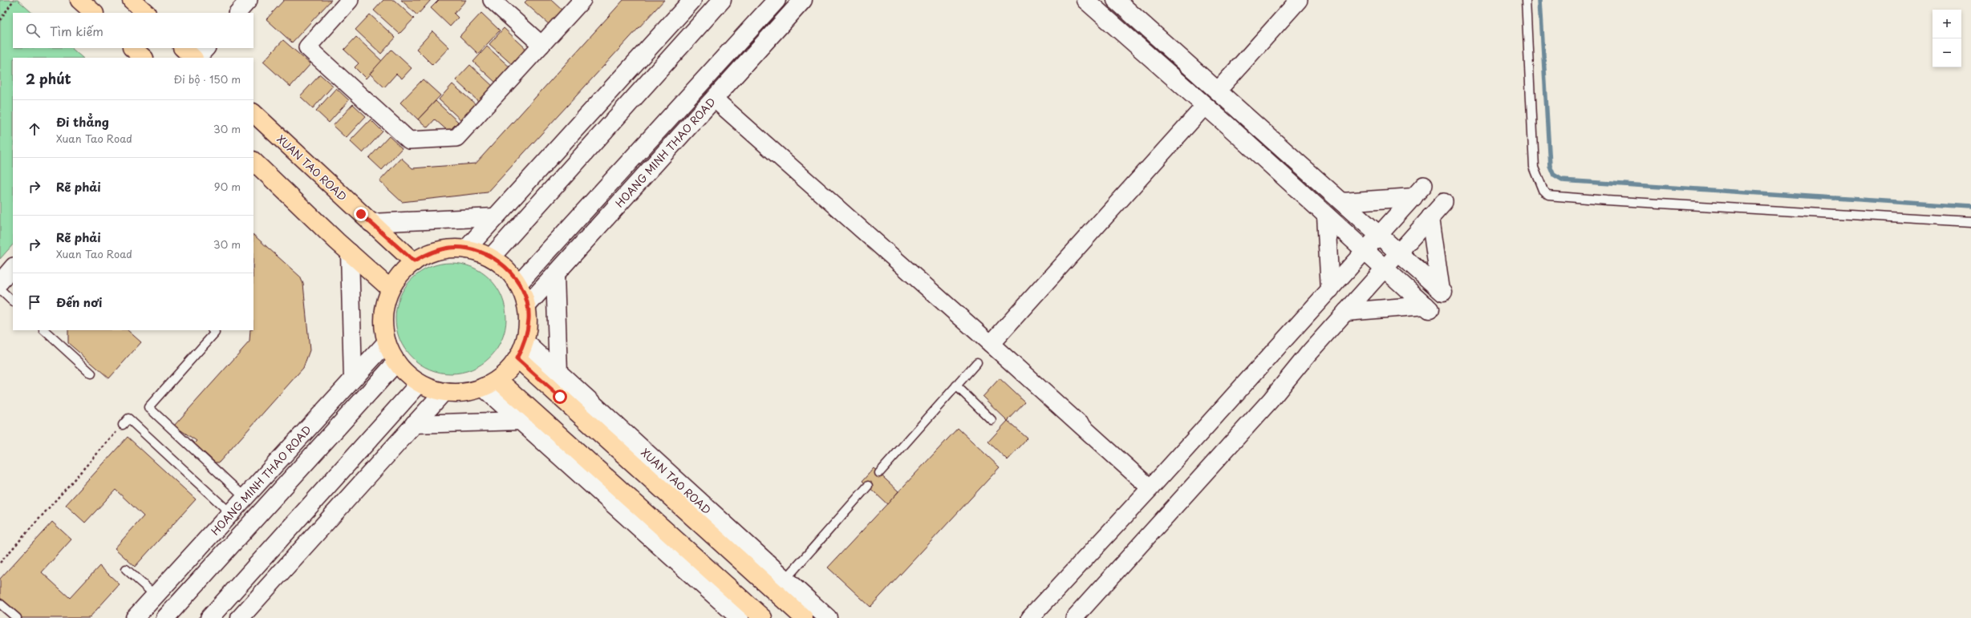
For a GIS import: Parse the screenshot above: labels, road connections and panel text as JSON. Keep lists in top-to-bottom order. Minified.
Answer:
{"streets":{"main road":["HOANG MINH THAO ROAD","XUAN TAO ROAD"]},"page":{"map_buttons":["+","−"],"search":"Tìm kiếm","heading":["2 phút","Đi bộ · 150 m"],"list":[["Đi thẳng","Xuan Tao Road","30 m"],["Rẽ phải","90 m"],["Rẽ phải","Xuan Tao Road","30 m"],"Đến nơi"]}}
